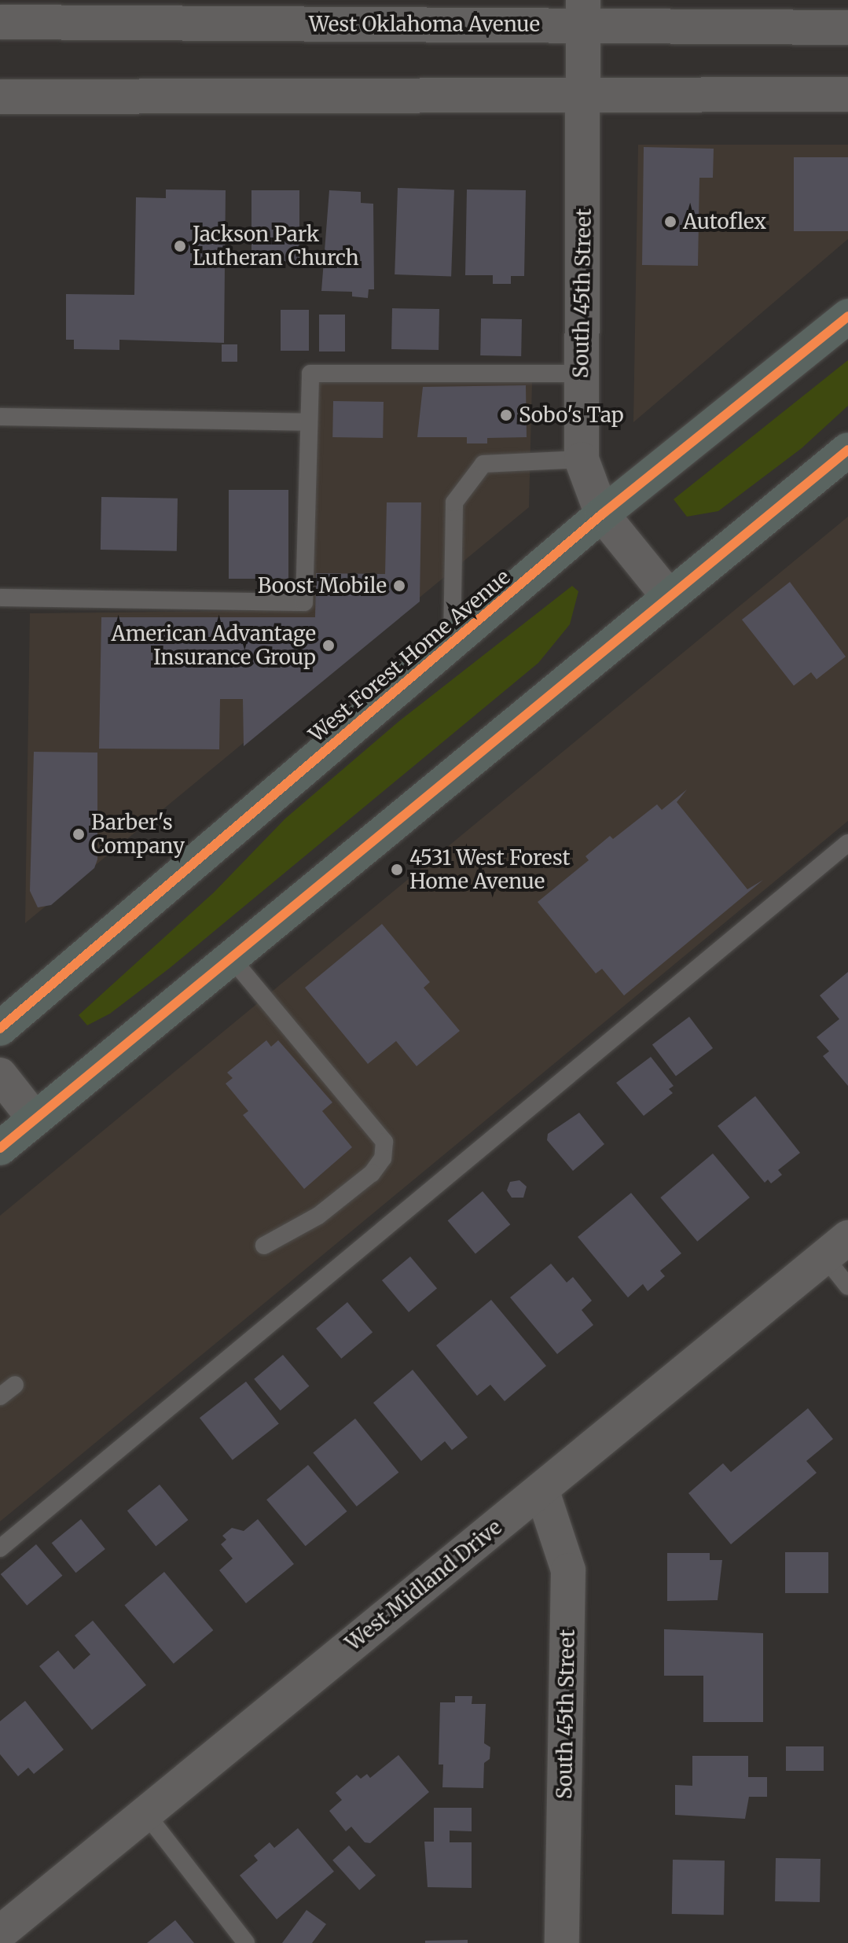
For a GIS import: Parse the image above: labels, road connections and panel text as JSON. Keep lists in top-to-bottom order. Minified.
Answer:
{"streets":{"main road":["West Forest Home Avenue"],"street":["West Oklahoma Avenue","South 45th Street","West Midland Drive"]},"crossings":[["West Oklahoma Avenue","South 45th Street"],["South 45th Street","West Forest Home Avenue"],["South 45th Street","West Midland Drive"]],"places":["Autoflex","Jackson Park Lutheran Church","Sobo's Tap","Boost Mobile","American Advantage Insurance Group","Barber's Company","4531 West Forest Home Avenue"]}
